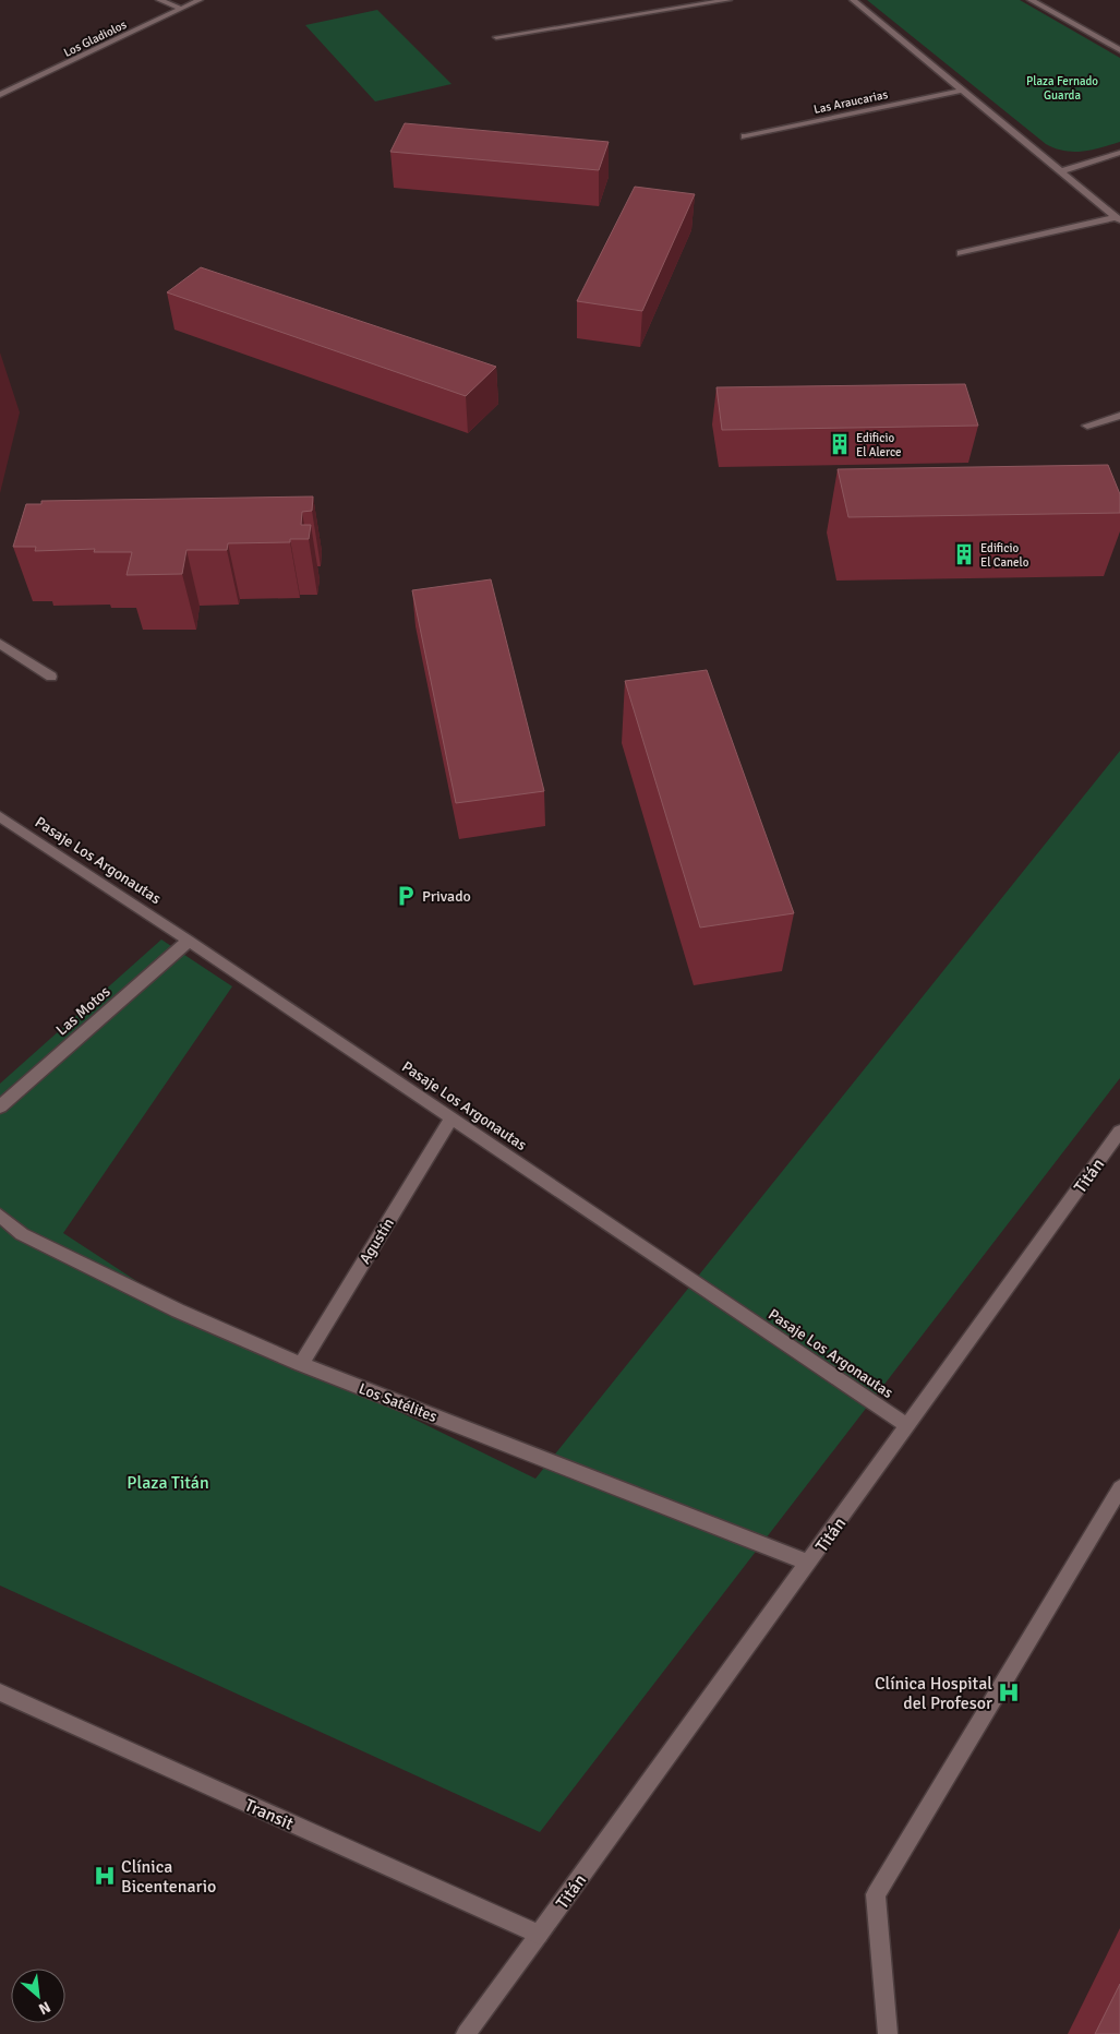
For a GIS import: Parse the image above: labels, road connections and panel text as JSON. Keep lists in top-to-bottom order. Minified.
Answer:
{"streets":{"street":["Los Gladiolos","Las Araucarias","Pasaje Los Argonautas","Las Motos","Titán","Agustín","Los Satélites","Transit"]},"crossings":[["Pasaje Los Argonautas","Las Motos"],["Pasaje Los Argonautas","Titán"],["Pasaje Los Argonautas","Agustín"],["Titán","Los Satélites"],["Titán","Transit"],["Agustín","Los Satélites"]],"parks":["Plaza Fernado Guarda","Plaza Titán"],"places":{"building":["Edificio El Alerce","Edificio El Canelo"],"parking":["Privado"],"hospital":["Clínica Hospital del Profesor","Clínica Bicentenario"]},"north":"bottom right"}
